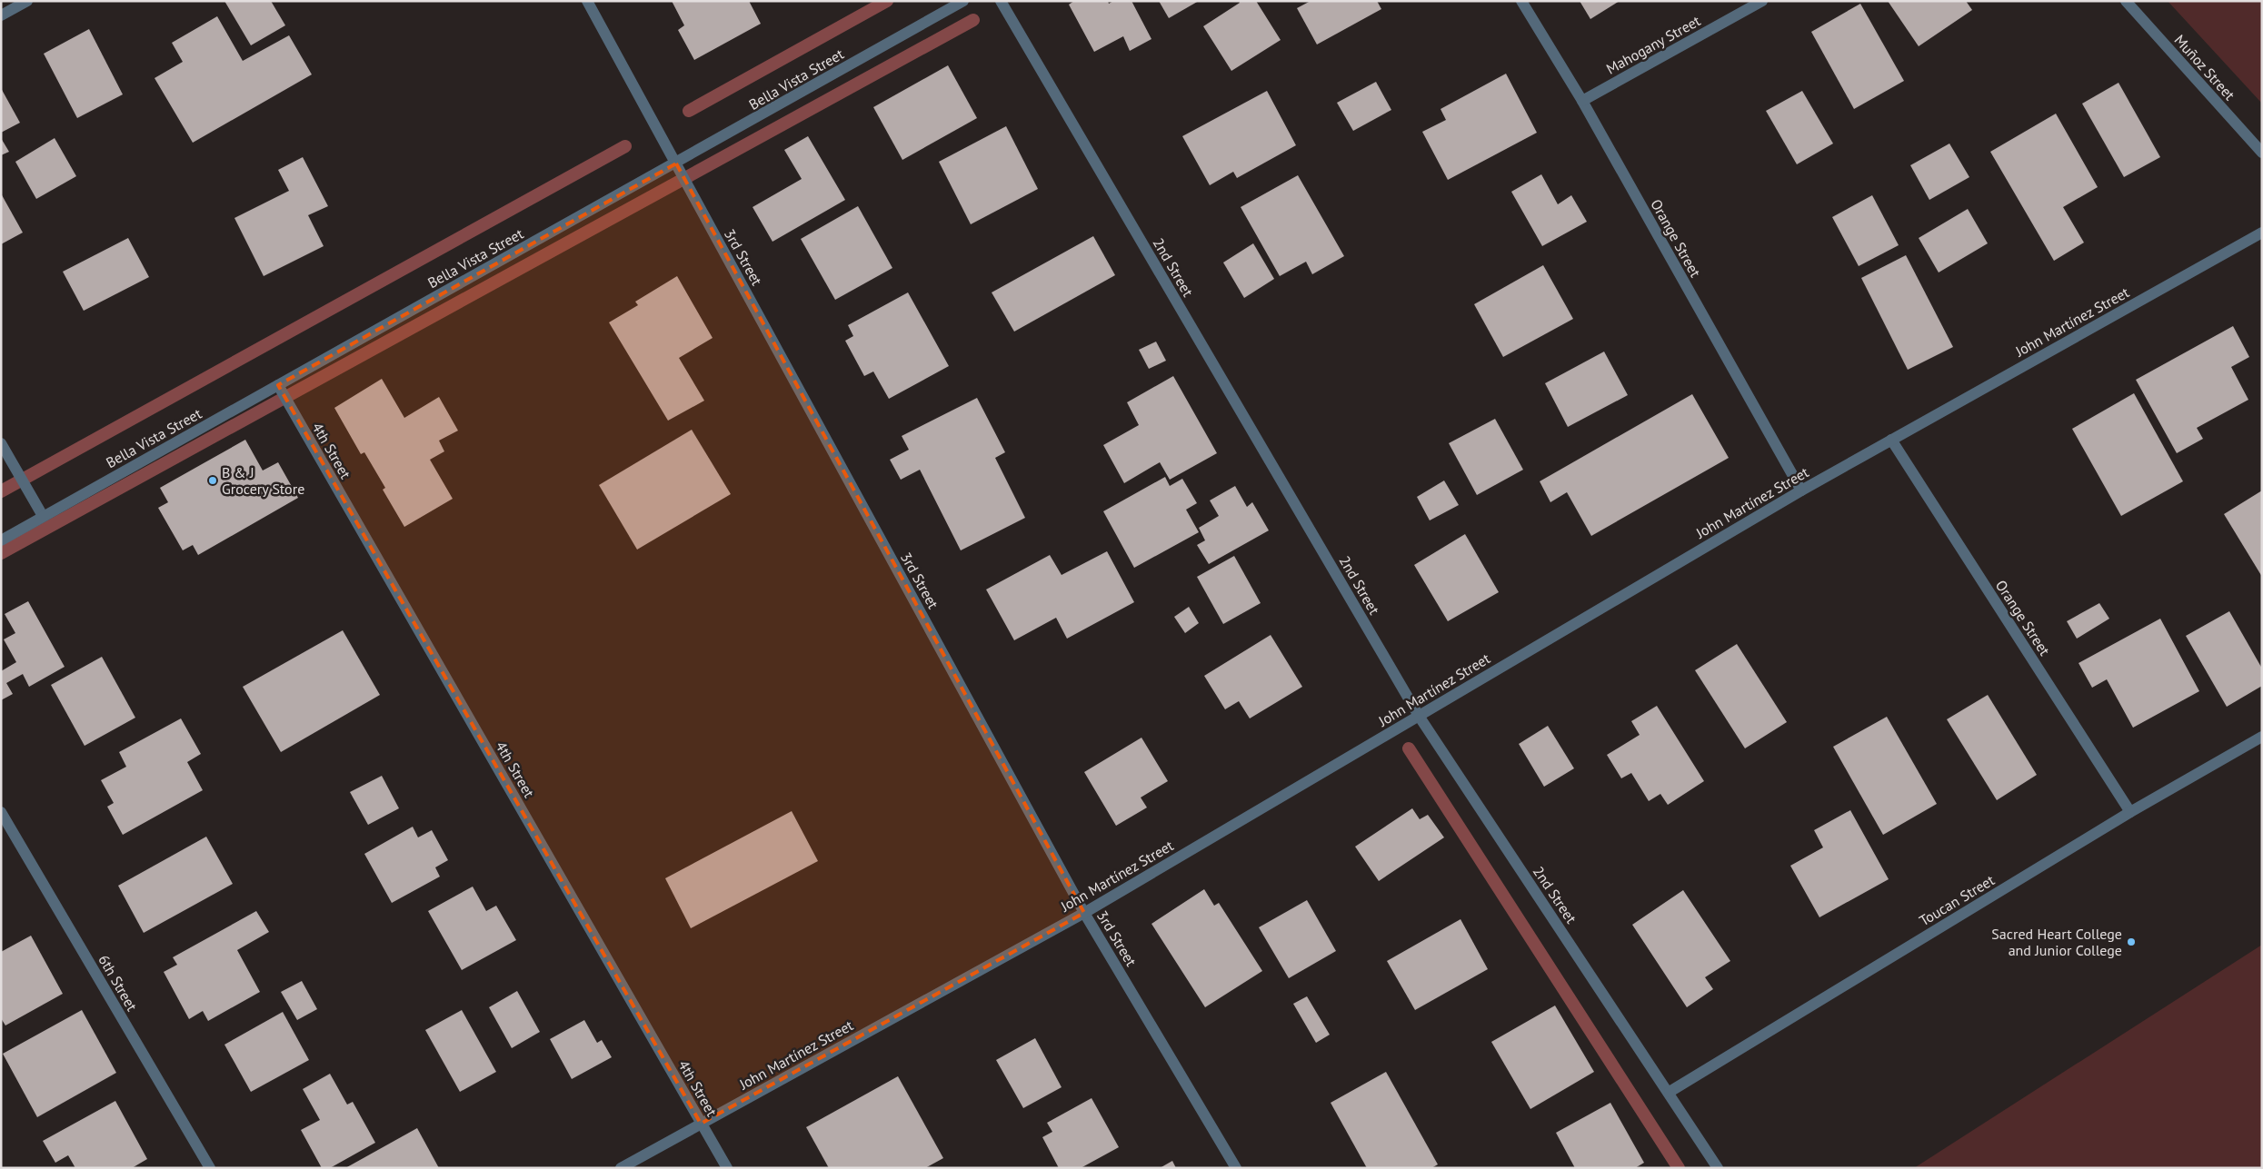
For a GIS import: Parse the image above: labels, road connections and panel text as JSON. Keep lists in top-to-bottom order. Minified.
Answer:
{"streets":{"street":["Mahogany Street","Muñoz Street","Bella Vista Street","Orange Street","3rd Street","2nd Street","John Martínez Street","4th Street","Toucan Street","6th Street"]},"crossings":[["Mahogany Street","Orange Street"],["Bella Vista Street","3rd Street"],["Bella Vista Street","4th Street"],["Orange Street","John Martínez Street"],["Orange Street","Toucan Street"],["3rd Street","John Martínez Street"],["2nd Street","John Martínez Street"],["2nd Street","Toucan Street"],["John Martínez Street","4th Street"]],"places":["B & J Grocery Store","Sacred Heart College and Junior College"]}
